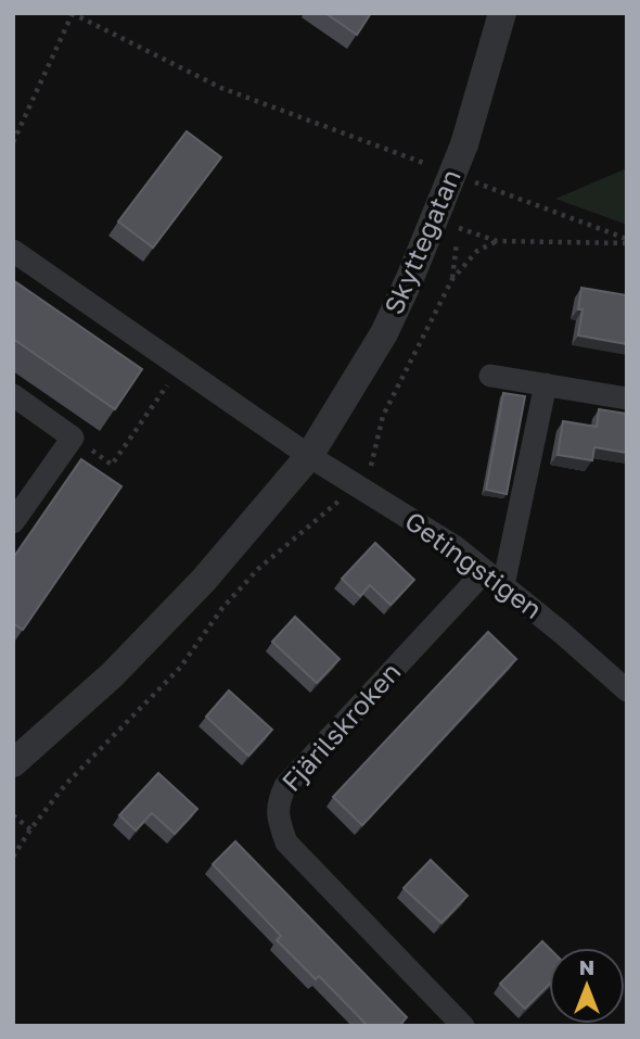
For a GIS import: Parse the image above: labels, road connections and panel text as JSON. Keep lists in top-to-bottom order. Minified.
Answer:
{"streets":{"street":["Skyttegatan","Getingstigen","Fjärilskroken"]},"crossings":[["Skyttegatan","Getingstigen"],["Getingstigen","Fjärilskroken"]],"north":"top"}
